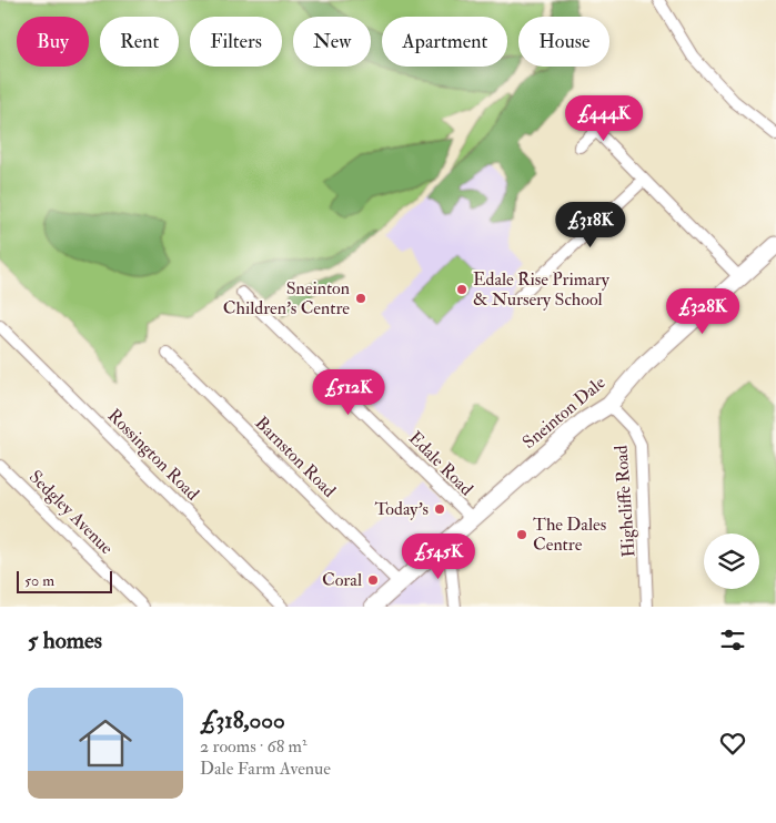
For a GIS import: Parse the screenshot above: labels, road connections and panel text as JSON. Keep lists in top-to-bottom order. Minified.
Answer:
{"streets":{"street":["Sneinton Dale","Rossington Road","Barnston Road","Edale Road","Highcliffe Road","Sedgley Avenue"]},"crossings":[["Sneinton Dale","Barnston Road"],["Sneinton Dale","Edale Road"],["Sneinton Dale","Highcliffe Road"]],"places":["Edale Rise Primary & Nursery School","Sneinton Children's Centre","Today's","The Dales Centre","Coral"],"scale_bar":"50 m","page":{"chip":["Buy","Rent","Filters","New","Apartment","House"],"price":["£444K","£318K","£328K","£512K","£545K"],"scale":"50 m","heading":"5 homes","list":[{"name":"£318,000","note":"2 rooms · 68 m² · Dale Farm Avenue"}]}}
